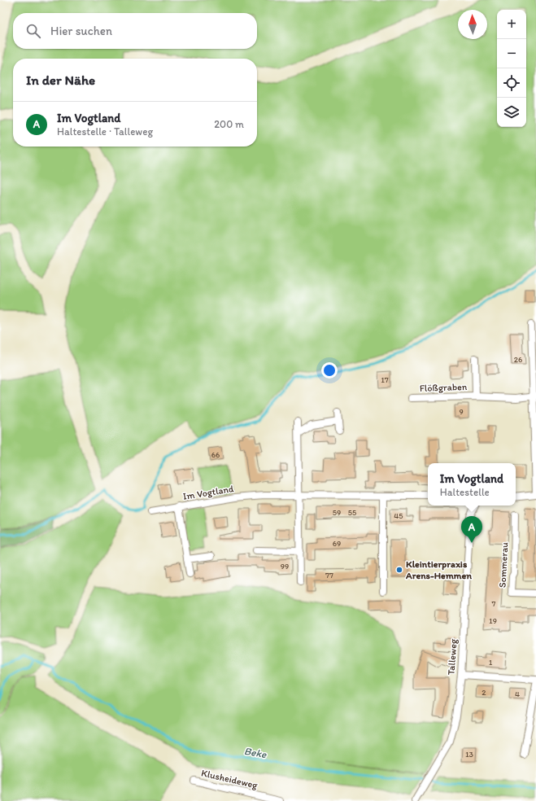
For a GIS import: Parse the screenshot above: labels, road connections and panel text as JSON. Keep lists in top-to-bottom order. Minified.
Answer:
{"streets":{"street":["Flößgraben","Im Vogtland","Sommerau","Talleweg","Klusheideweg"]},"water":["Beke"],"places":["Kleintierpraxis Arens-Hemmen"],"house_numbers":["26","17","9","66","59","55","45","69","99","77","7","19","1","2","4","13"],"north":"top","page":{"map_buttons":["+","−"],"search":"Hier suchen","heading":"In der Nähe","list":[{"mark":"A","name":"Im Vogtland","note":"Haltestelle · Talleweg","value":"200 m"}],"popup":["Im Vogtland","Haltestelle"],"pins":"A"}}
